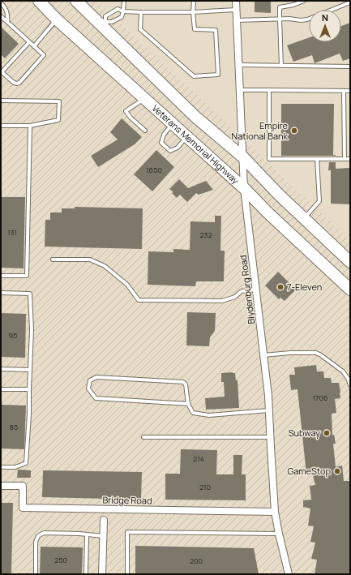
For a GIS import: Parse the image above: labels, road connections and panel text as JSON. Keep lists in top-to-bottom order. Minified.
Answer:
{"streets":{"highway":["Veterans Memorial Highway"],"street":["Blydenburg Road","Bridge Road"]},"crossings":[["Veterans Memorial Highway","Blydenburg Road"],["Blydenburg Road","Bridge Road"]],"places":["Empire National Bank","7-Eleven","Subway","GameStop"],"house_numbers":["1650","131","232","95","1706","85","214","210","250","200"],"north":"top"}
